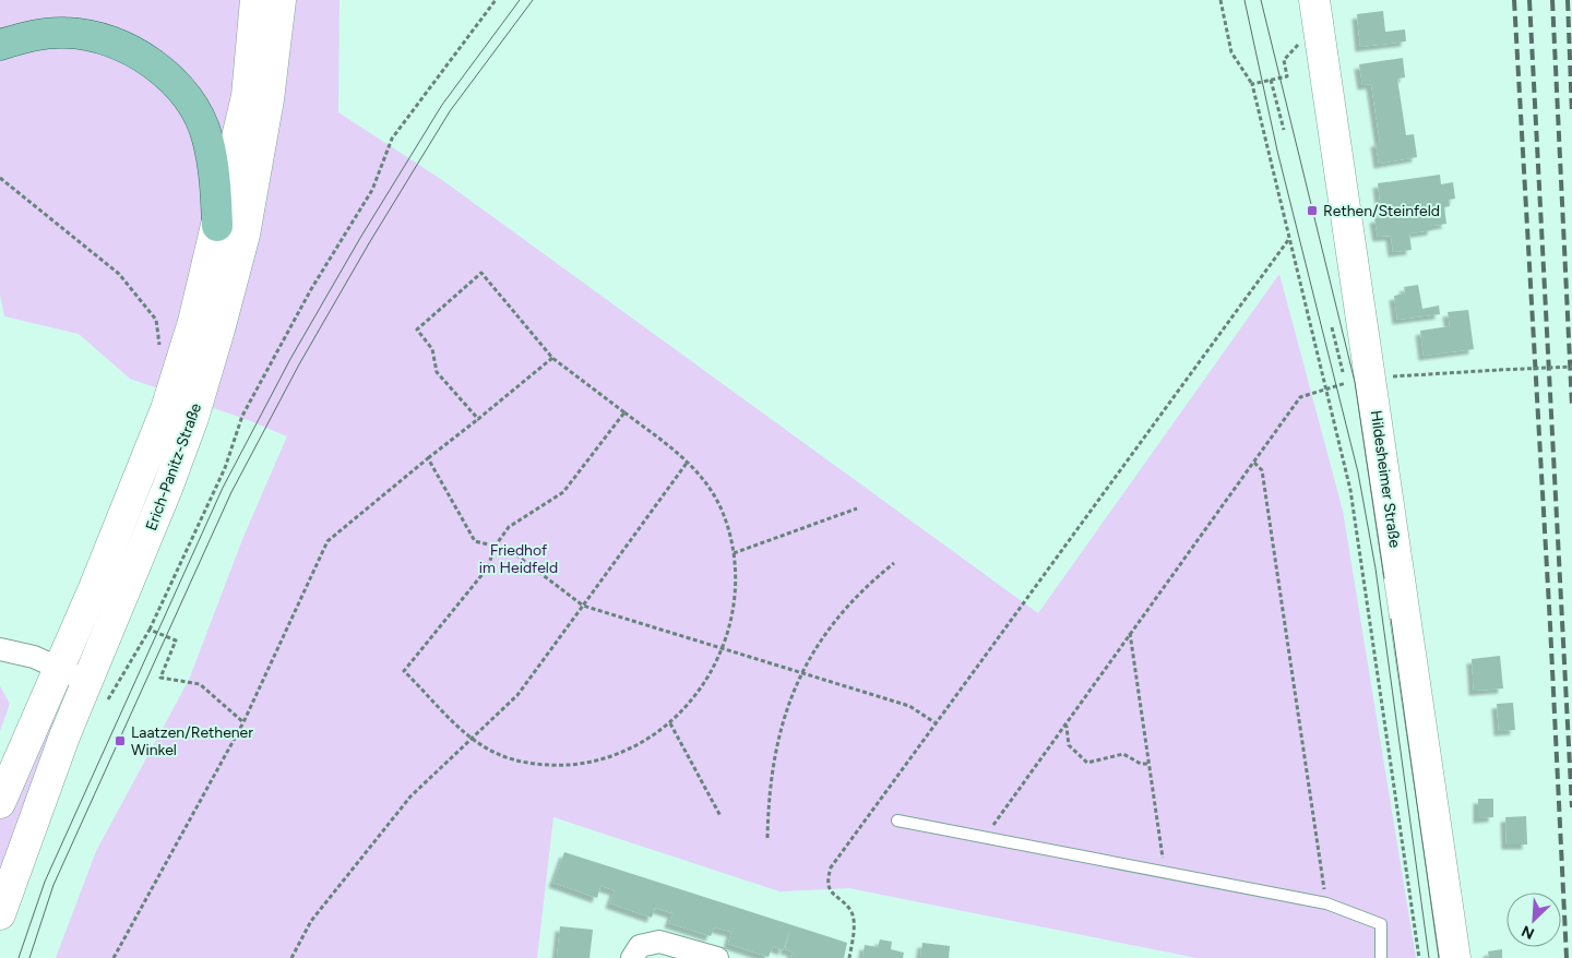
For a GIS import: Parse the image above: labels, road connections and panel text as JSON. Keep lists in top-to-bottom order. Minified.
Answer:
{"streets":{"main road":["Erich-Panitz-Straße","Hildesheimer Straße"]},"parks":["Friedhof im Heidfeld"],"places":{"transit":["Rethen/Steinfeld","Laatzen/Rethener Winkel"]},"north":"bottom left"}
